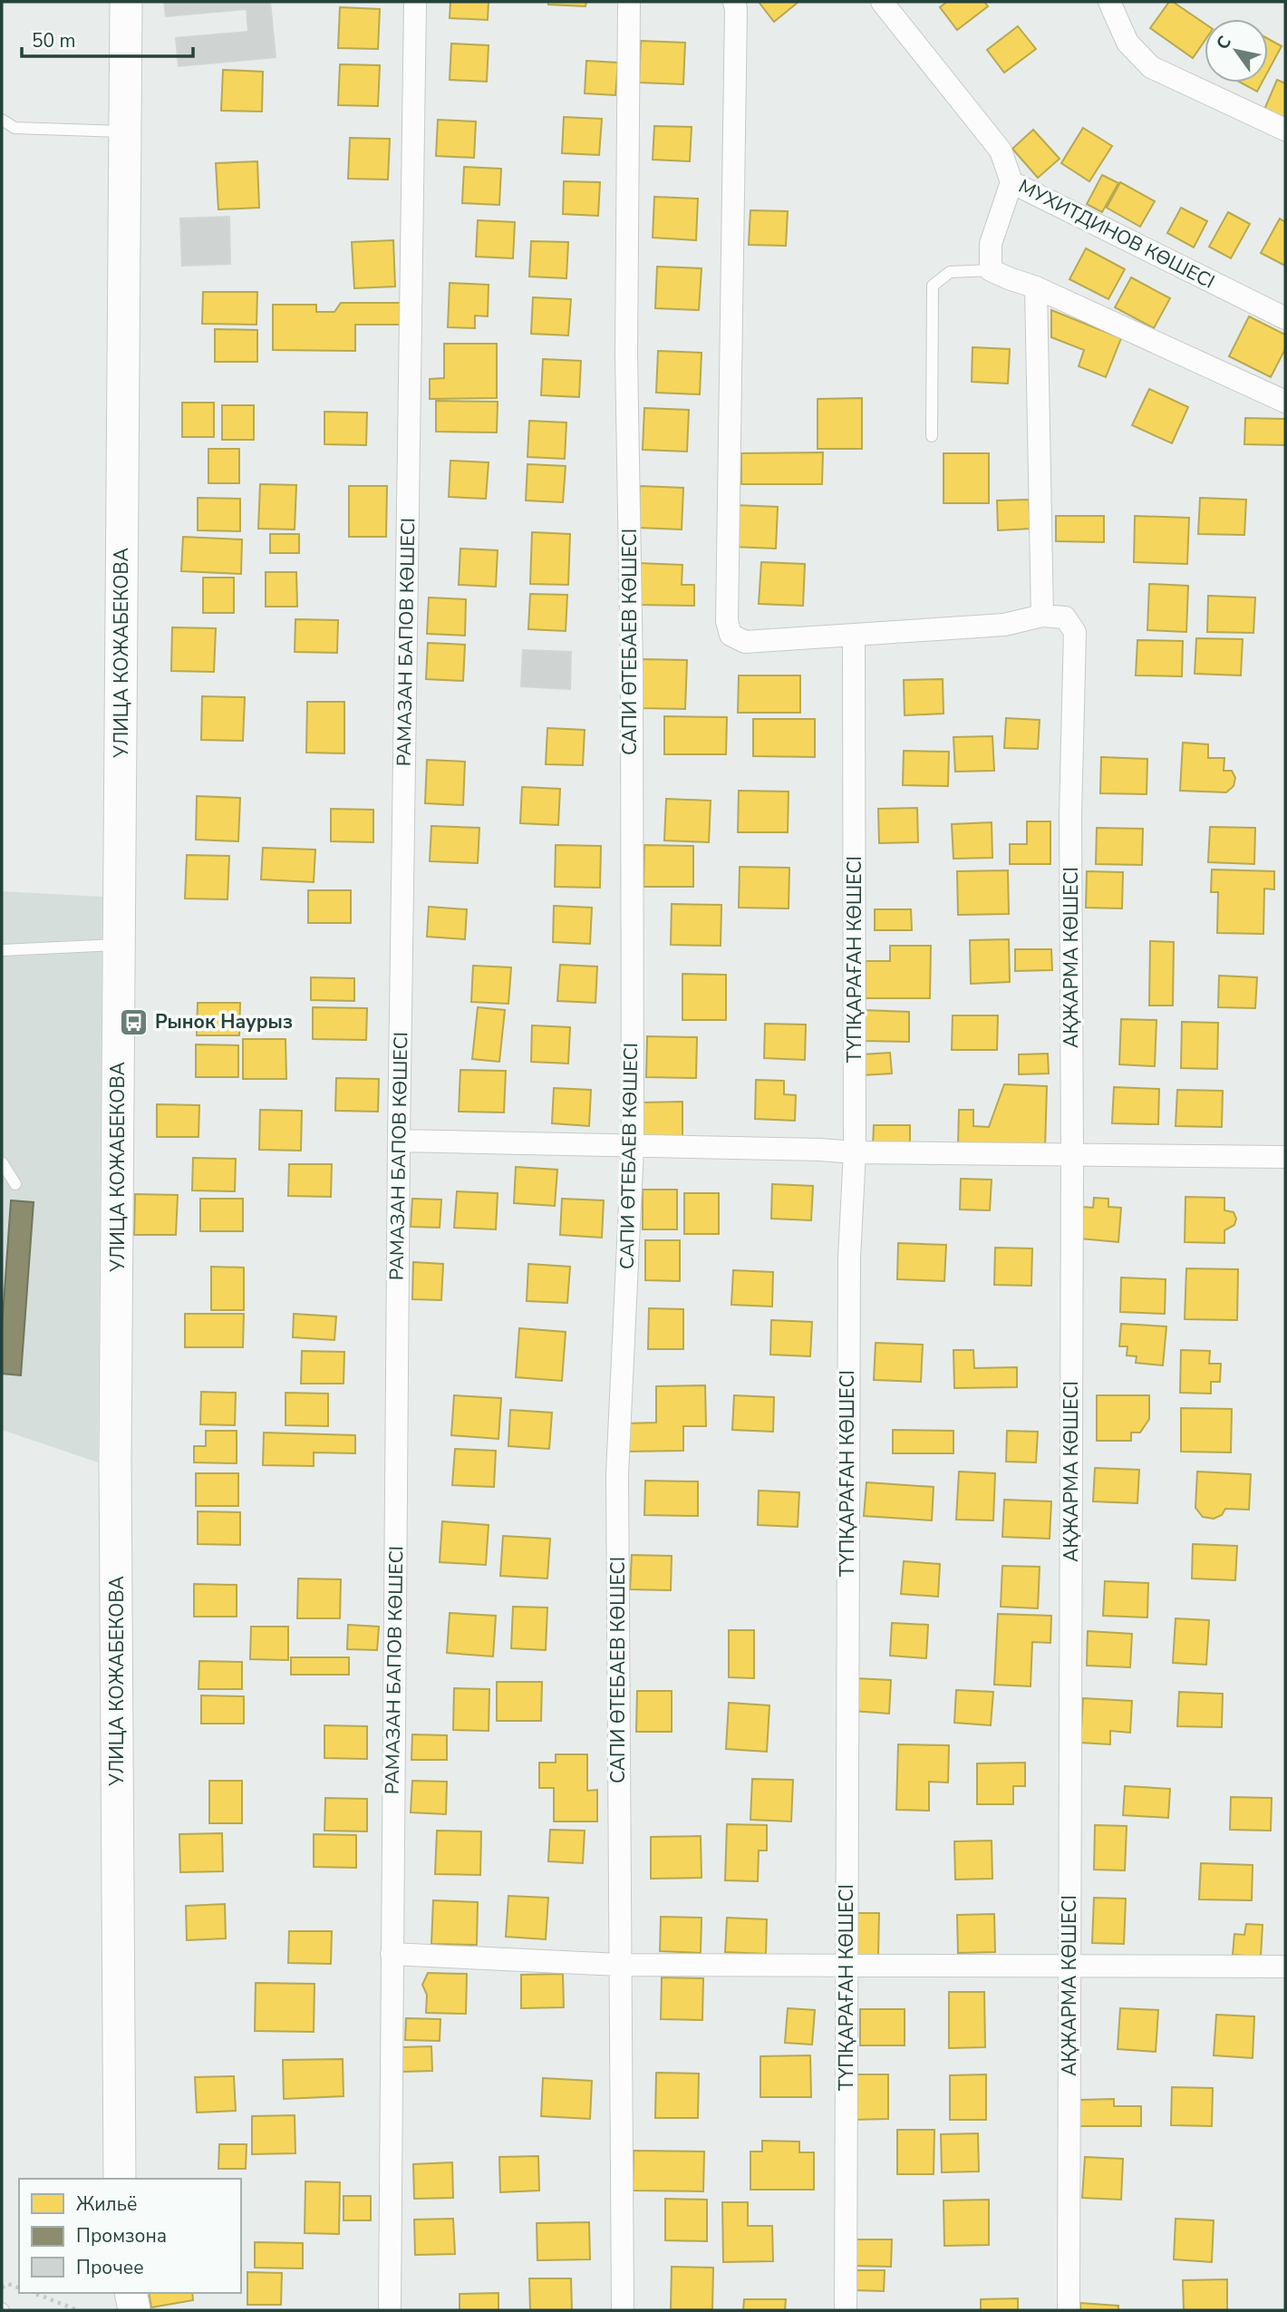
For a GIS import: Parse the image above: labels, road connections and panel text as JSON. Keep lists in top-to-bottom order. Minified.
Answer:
{"streets":{"main road":["УЛИЦА КОЖАБЕКОВА"],"street":["МУХИТДИНОВ КӨШЕСІ","РАМАЗАН БАПОВ КӨШЕСІ","САПИ ӨТЕБАЕВ КӨШЕСІ","АҚЖАРМА КӨШЕСІ","ТҮПҚАРАҒАН КӨШЕСІ"]},"places":{"bus stop":["Рынок Наурыз"]},"legend":["Жильё","Промзона","Прочее"],"scale_bar":"50 m","north":"top left"}
